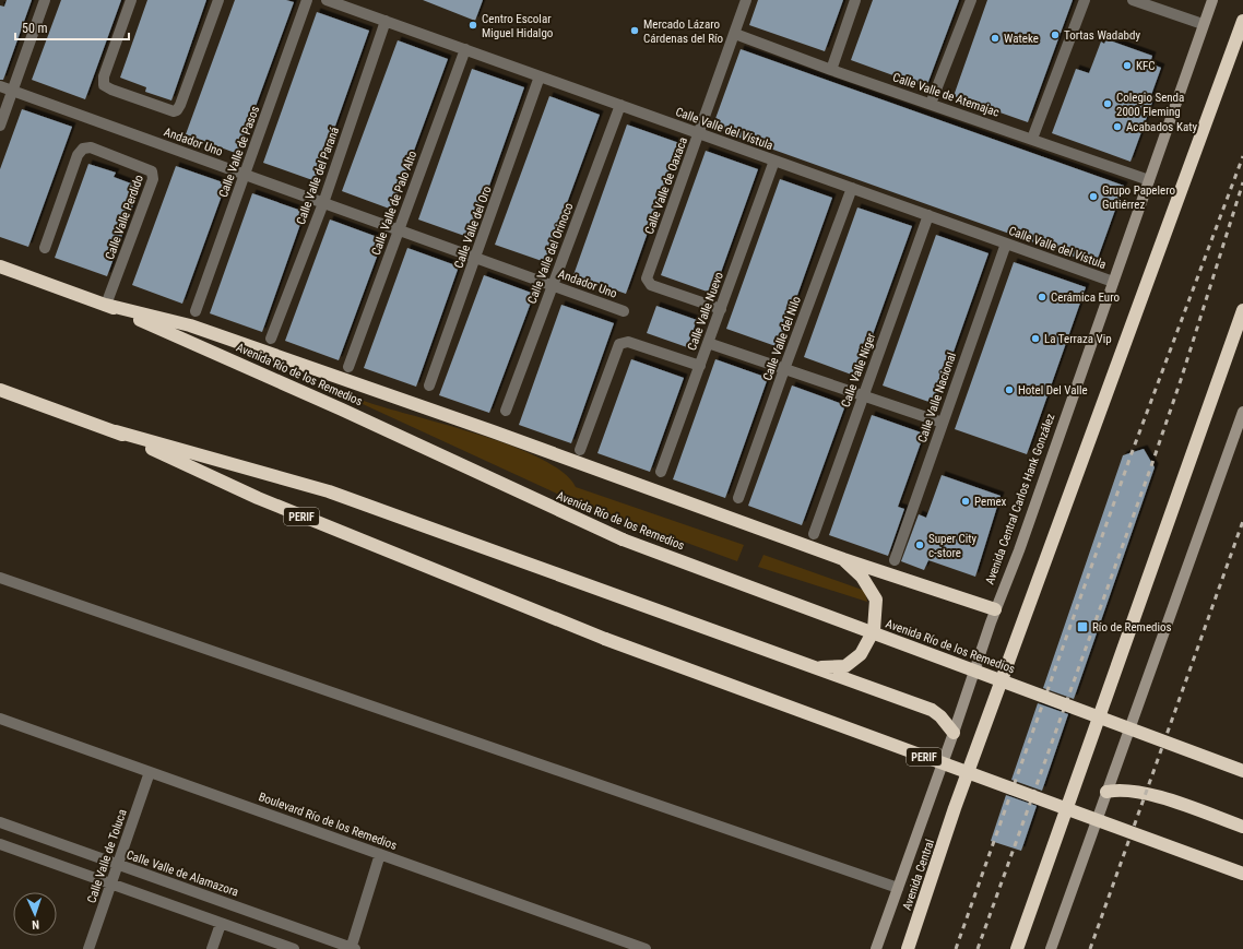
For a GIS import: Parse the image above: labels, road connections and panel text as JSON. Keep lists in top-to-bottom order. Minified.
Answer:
{"streets":{"highway":["Avenida Río de los Remedios","PERIF","Avenida Central"],"main road":["Avenida Central Carlos Hank González"],"street":["Calle Valle de Atemajac","Calle Valle del Vístula","Andador Uno","Calle Valle de Pasos","Calle Valle del Paraná","Calle Valle de Oaxaca","Calle Valle de Palo Alto","Calle Valle Perdido","Calle Valle del Oro","Calle Valle del Orinoco","Calle Valle Nuevo","Calle Valle del Nilo","Calle Valle Níger","Calle Valle Nacional","Boulevard Río de los Remedios","Calle Valle de Toluca","Calle Valle de Alamazora"]},"crossings":[["Calle Valle de Atemajac","Calle Valle de Oaxaca"],["Calle Valle de Atemajac","Avenida Central Carlos Hank González"],["Calle Valle del Vístula","Calle Valle del Paraná"],["Calle Valle del Vístula","Calle Valle de Oaxaca"],["Calle Valle del Vístula","Calle Valle de Palo Alto"],["Calle Valle del Vístula","Calle Valle del Oro"],["Calle Valle del Vístula","Calle Valle del Orinoco"],["Calle Valle del Vístula","Calle Valle Nuevo"],["Calle Valle del Vístula","Calle Valle del Nilo"],["Calle Valle del Vístula","Calle Valle Níger"],["Calle Valle del Vístula","Calle Valle Nacional"],["Calle Valle del Vístula","Avenida Central Carlos Hank González"],["Andador Uno","Calle Valle de Pasos"],["Andador Uno","Calle Valle del Paraná"],["Andador Uno","Calle Valle de Palo Alto"],["Andador Uno","Calle Valle del Oro"],["Andador Uno","Calle Valle del Orinoco"],["Calle Valle de Oaxaca","Calle Valle Nuevo"],["Calle Valle Perdido","Avenida Río de los Remedios"],["Avenida Central Carlos Hank González","Avenida Central"],["Boulevard Río de los Remedios","Calle Valle de Toluca"],["Calle Valle de Toluca","Calle Valle de Alamazora"]],"places":{"other":["Centro Escolar Miguel Hidalgo","Mercado Lázaro Cárdenas del Río","Tortas Wadabdy","Wateke","KFC","Colegio Senda 2000 Fleming","Acabados Katy","Grupo Papelero Gutiérrez","Cerámica Euro","La Terraza Vip","Hotel Del Valle","Pemex","Super City c-store"],"transit":["Río de Remedios"]},"scale_bar":"50 m","north":"bottom"}
